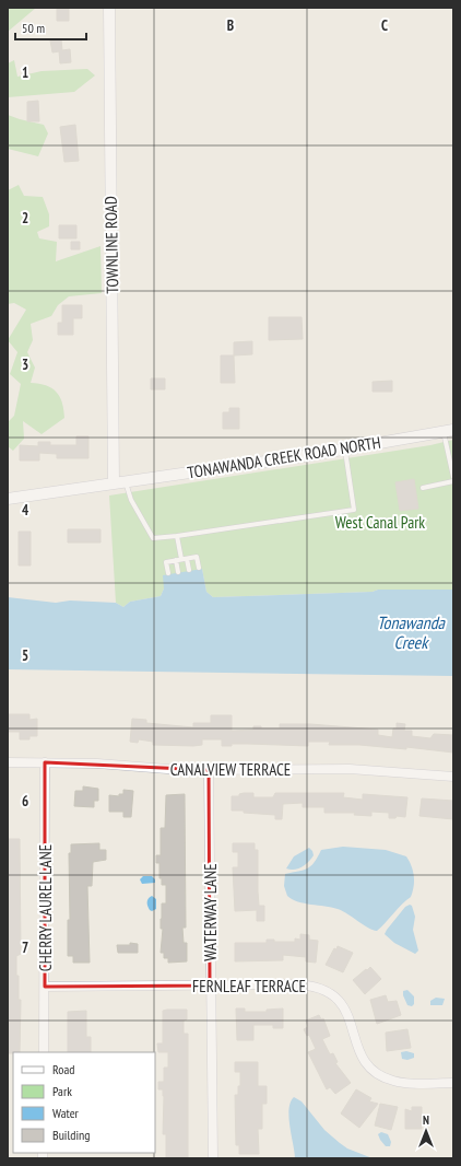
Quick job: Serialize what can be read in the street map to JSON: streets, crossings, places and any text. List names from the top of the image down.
{
  "streets": {
    "street": [
      "TOWNLINE ROAD",
      "TONAWANDA CREEK ROAD NORTH",
      "CANALVIEW TERRACE",
      "CHERRY LAUREL LANE",
      "WATERWAY LANE",
      "FERNLEAF TERRACE"
    ]
  },
  "crossings": [
    ["TOWNLINE ROAD", "TONAWANDA CREEK ROAD NORTH"],
    ["CANALVIEW TERRACE", "CHERRY LAUREL LANE"],
    ["CANALVIEW TERRACE", "WATERWAY LANE"],
    ["CHERRY LAUREL LANE", "FERNLEAF TERRACE"],
    ["WATERWAY LANE", "FERNLEAF TERRACE"]
  ],
  "water": ["Tonawanda Creek"],
  "parks": ["West Canal Park"],
  "legend": [
    "Road",
    "Park",
    "Water",
    "Building"
  ],
  "scale_bar": "50 m",
  "north": "top",
  "grid": {
    "columns": ["B", "C"],
    "rows": [
      "1",
      "2",
      "3",
      "4",
      "5",
      "6",
      "7"
    ]
  }
}
